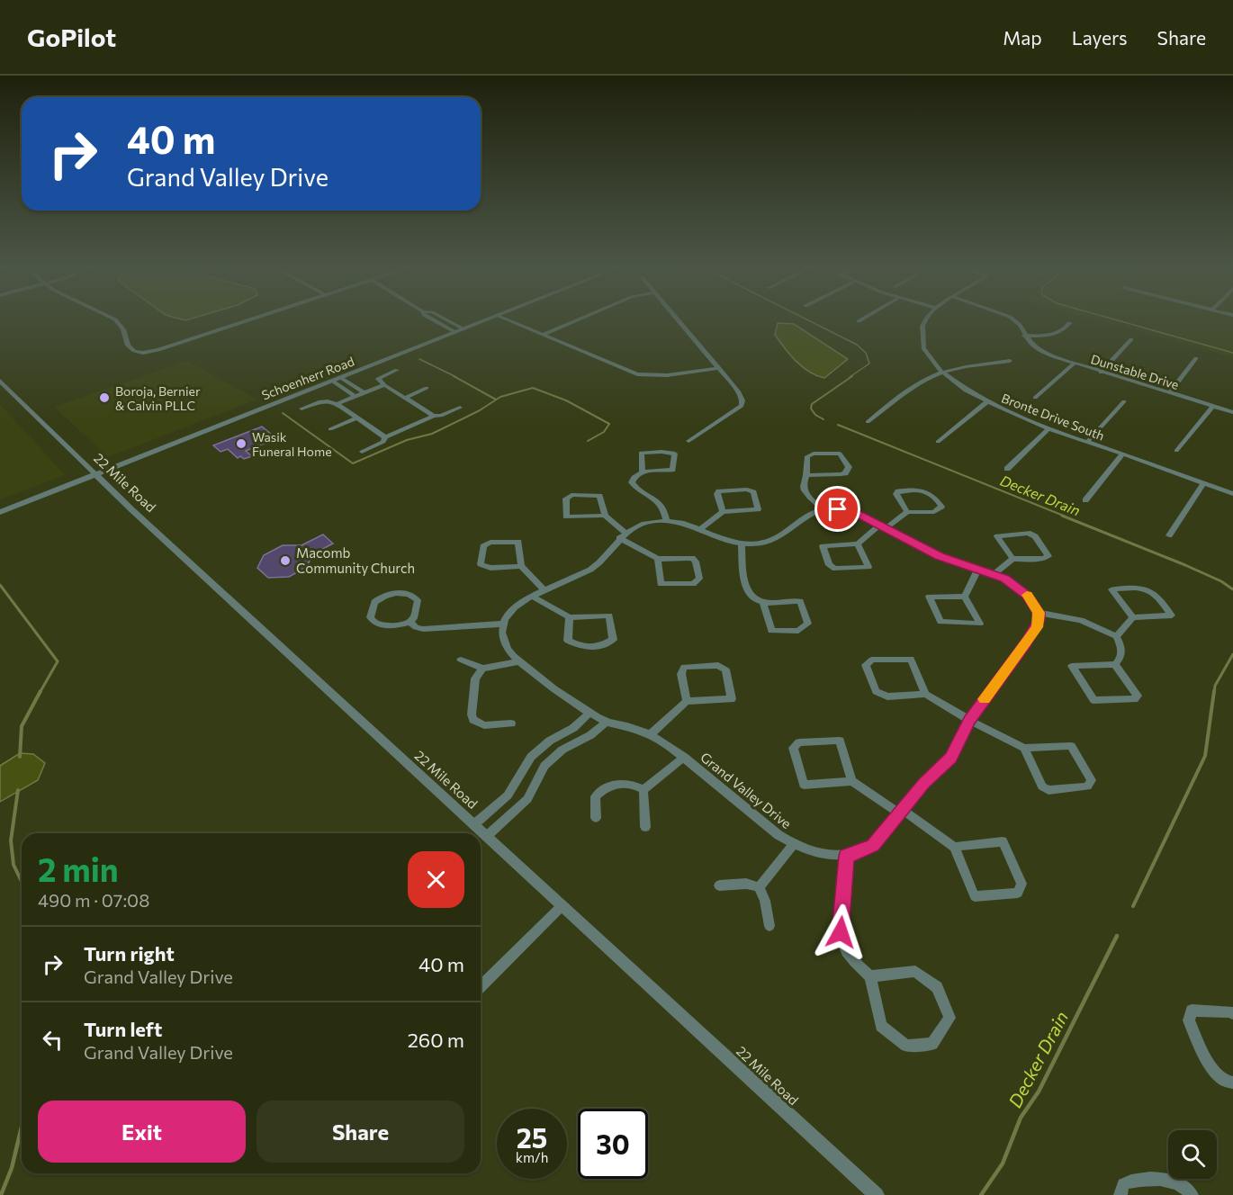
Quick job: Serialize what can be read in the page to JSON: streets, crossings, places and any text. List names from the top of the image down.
{
  "streets": {
    "street": [
      "Dunstable Drive",
      "Schoenherr Road",
      "Bronte Drive South",
      "22 Mile Road",
      "Grand Valley Drive"
    ]
  },
  "crossings": [
    ["Schoenherr Road", "22 Mile Road"]
  ],
  "water": ["Decker Drain"],
  "places": ["Boroja, Bernier & Calvin PLLC", "Wasik Funeral Home", "Macomb Community Church"],
  "page": {
    "header": "GoPilot",
    "nav": ["Map", "Layers", "Share"],
    "turn": ["40 m", "Grand Valley Drive"],
    "heading": ["2 min", "490 m · 07:08"],
    "list": [
      {
        "name": "Turn right",
        "note": "Grand Valley Drive",
        "value": "40 m"
      },
      {
        "name": "Turn left",
        "note": "Grand Valley Drive",
        "value": "260 m"
      }
    ],
    "buttons": ["Exit", "Share"],
    "speed": "25 km/h",
    "limit": "30"
  }
}
